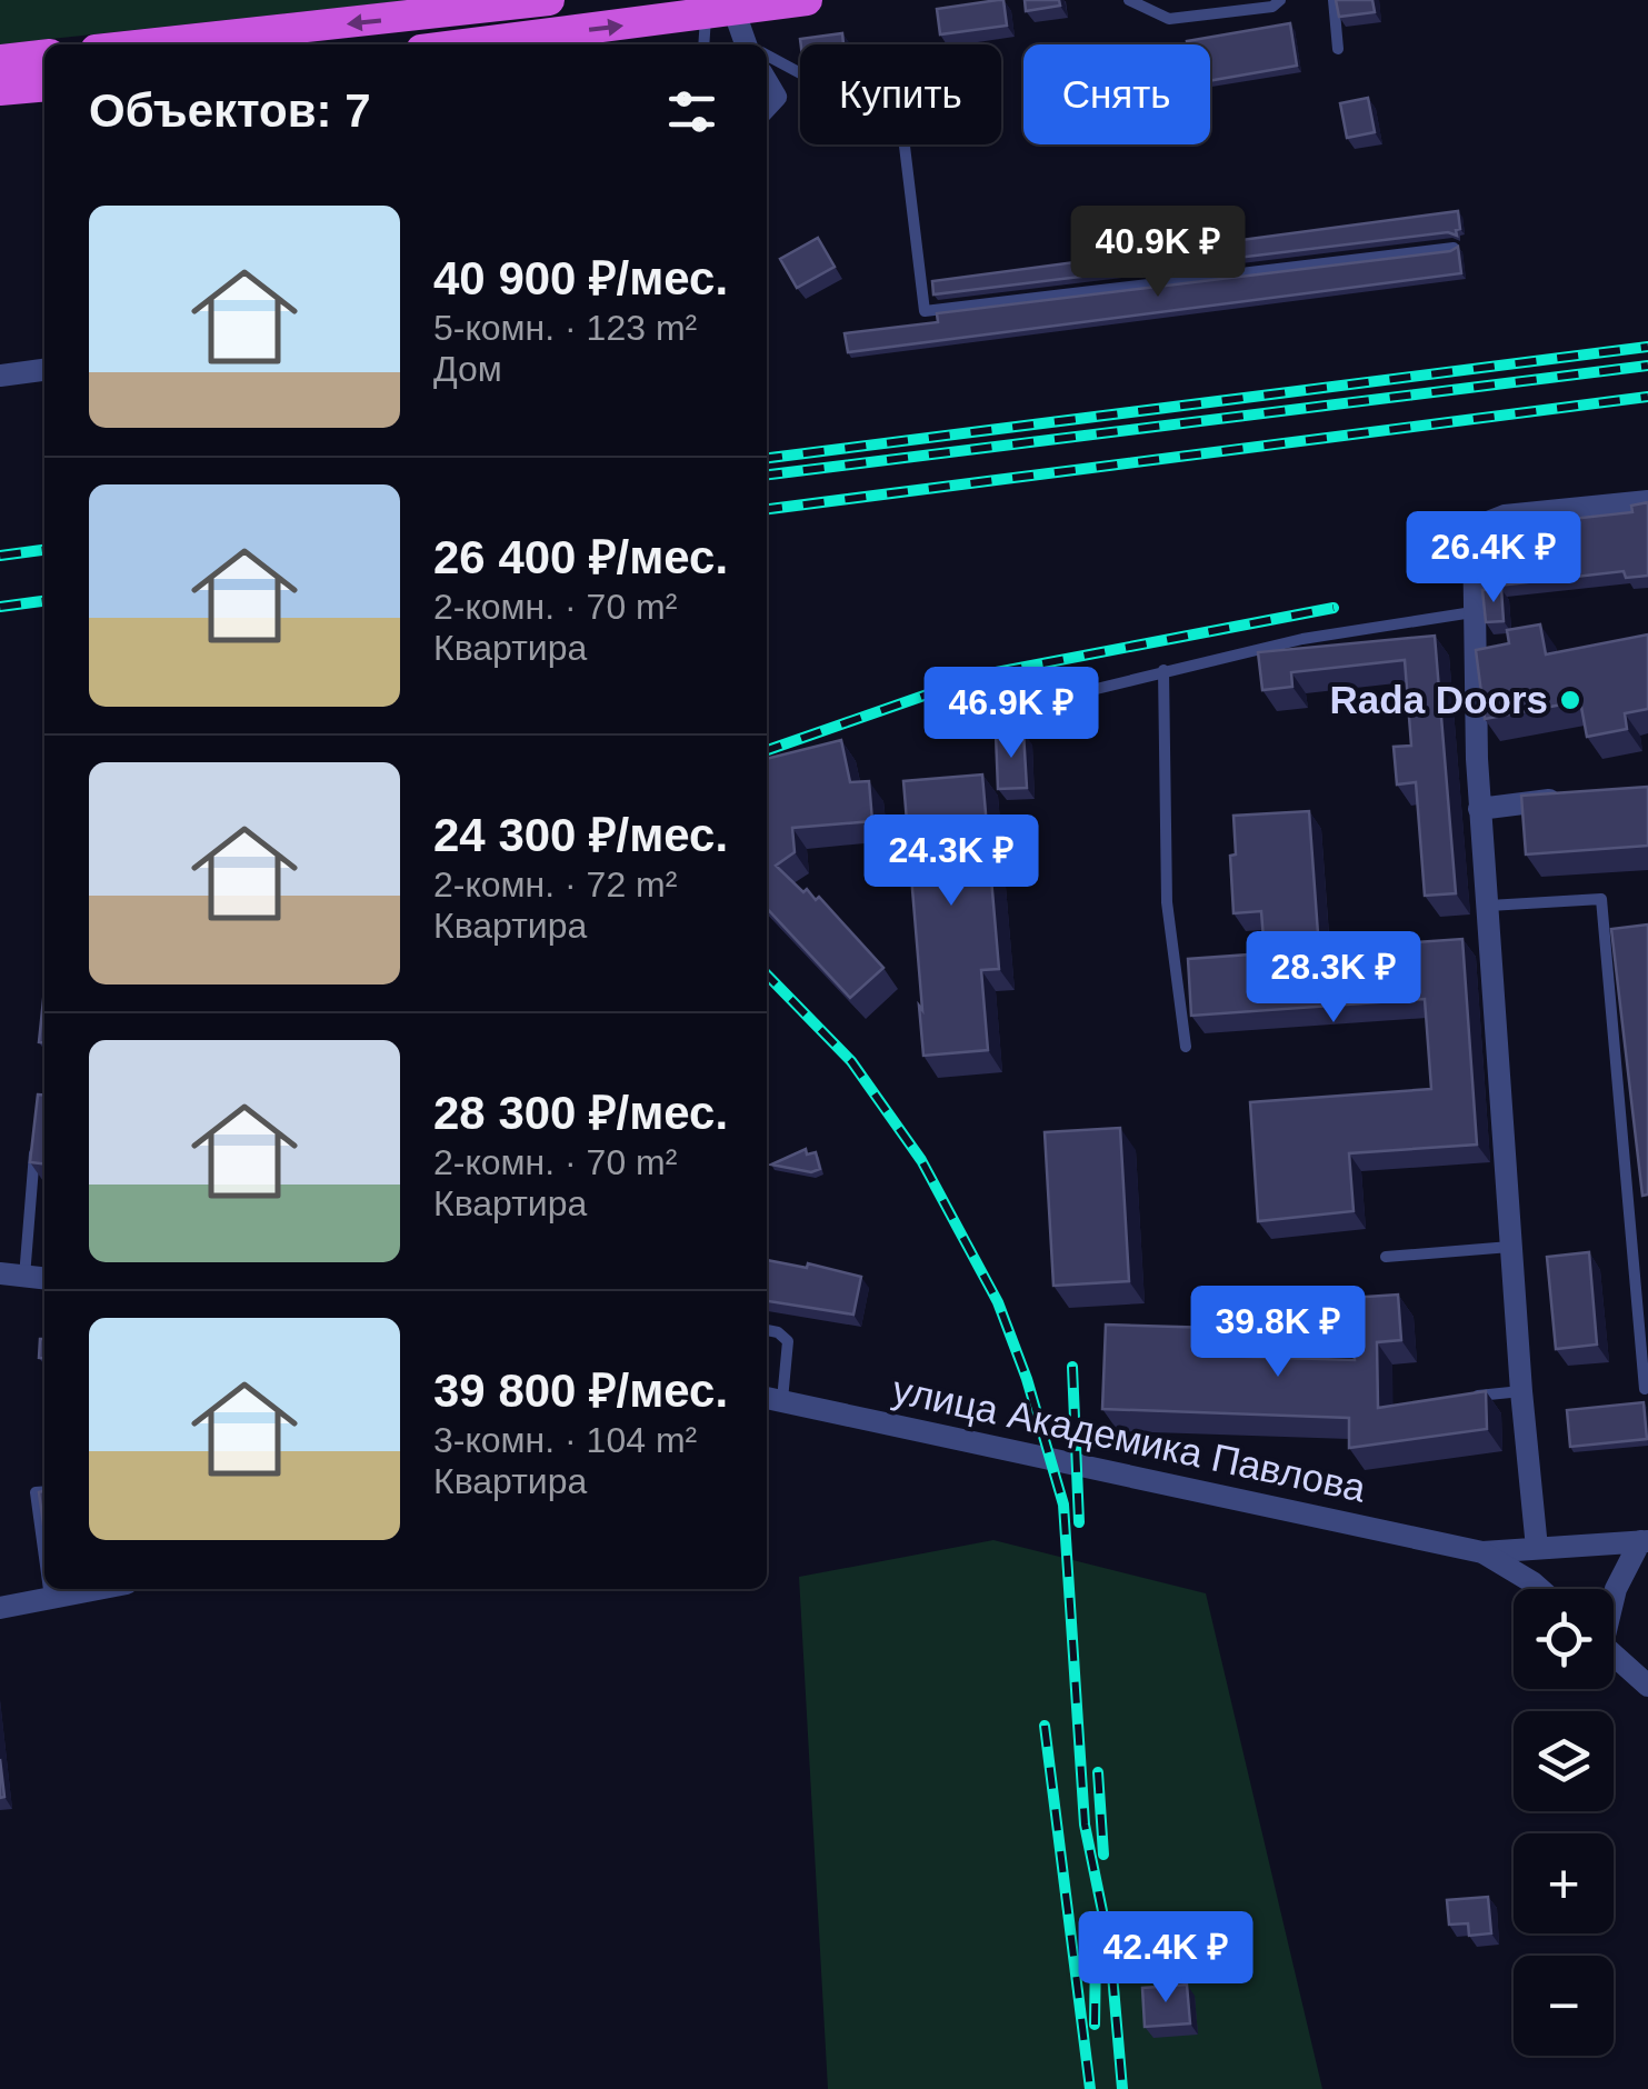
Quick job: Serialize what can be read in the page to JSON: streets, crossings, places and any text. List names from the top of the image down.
{
  "streets": {
    "street": ["улица Академика Павлова"]
  },
  "places": ["Rada Doors"],
  "page": {
    "chip": ["Купить", "Снять"],
    "heading": "Объектов: 7",
    "list": [
      {
        "name": "40 900 ₽/мес.",
        "note": "5-комн. · 123 m² · Дом"
      },
      {
        "name": "26 400 ₽/мес.",
        "note": "2-комн. · 70 m² · Квартира"
      },
      {
        "name": "24 300 ₽/мес.",
        "note": "2-комн. · 72 m² · Квартира"
      },
      {
        "name": "28 300 ₽/мес.",
        "note": "2-комн. · 70 m² · Квартира"
      },
      {
        "name": "39 800 ₽/мес.",
        "note": "3-комн. · 104 m² · Квартира"
      }
    ],
    "price": [
      "40.9K ₽",
      "26.4K ₽",
      "46.9K ₽",
      "24.3K ₽",
      "28.3K ₽",
      "39.8K ₽",
      "42.4K ₽"
    ],
    "map_buttons": ["+", "−"]
  }
}
